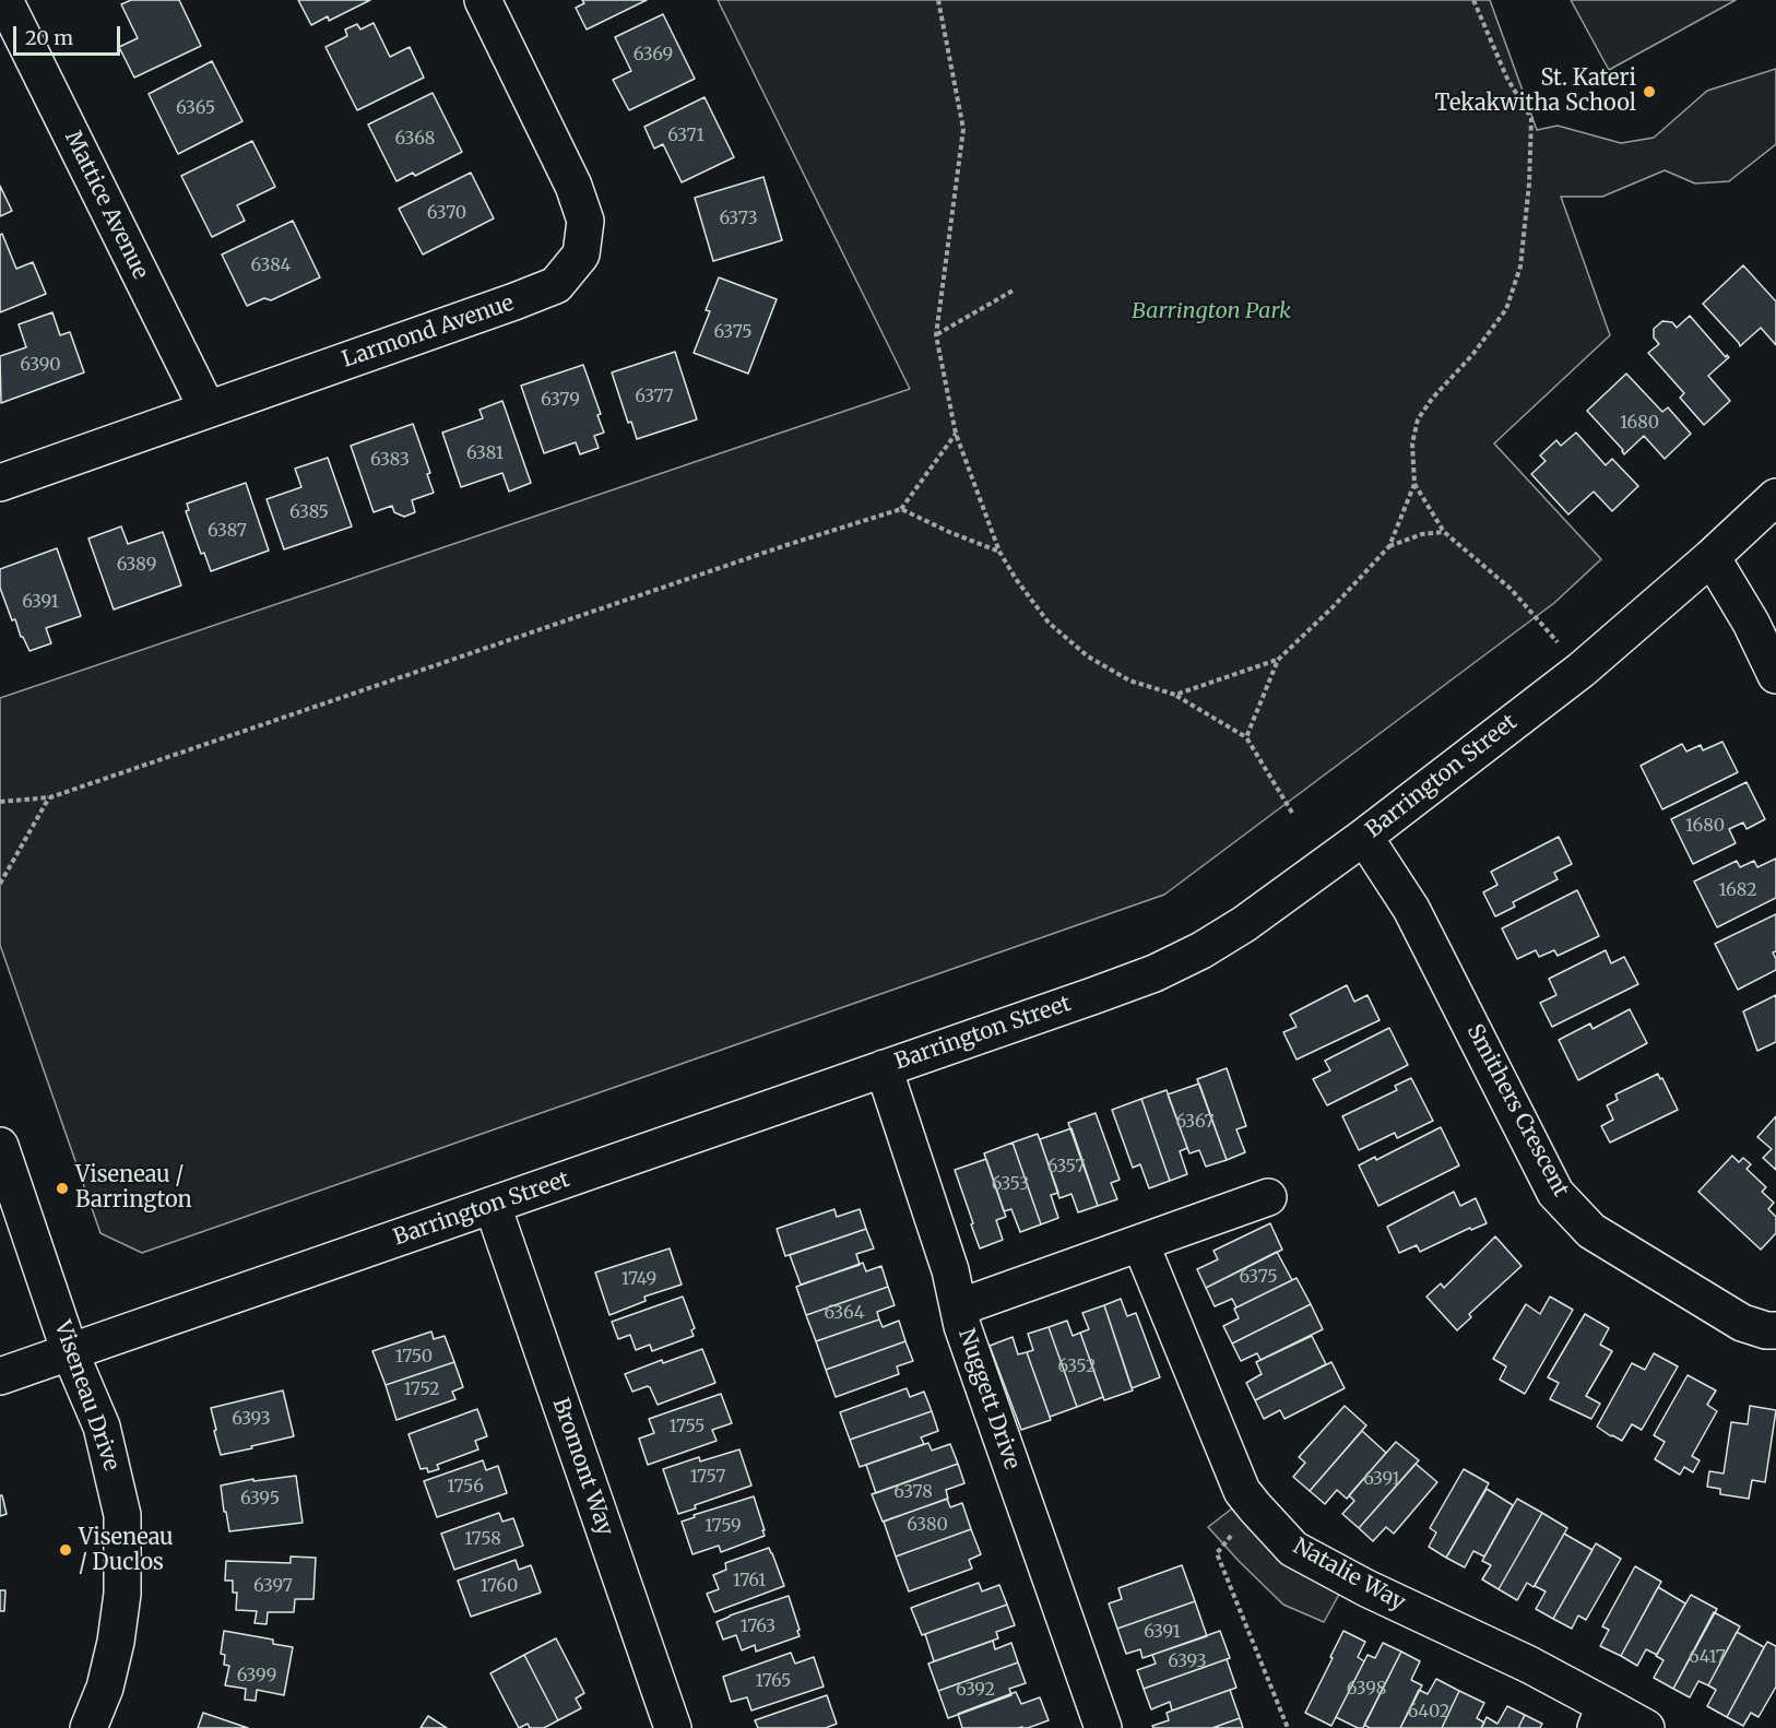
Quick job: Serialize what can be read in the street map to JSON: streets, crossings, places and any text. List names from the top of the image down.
{
  "streets": {
    "street": [
      "Mattice Avenue",
      "Larmond Avenue",
      "Barrington Street",
      "Smithers Crescent",
      "Viseneau Drive",
      "Nuggett Drive",
      "Bromont Way",
      "Natalie Way"
    ]
  },
  "crossings": [
    ["Mattice Avenue", "Larmond Avenue"],
    ["Barrington Street", "Smithers Crescent"],
    ["Barrington Street", "Viseneau Drive"],
    ["Barrington Street", "Nuggett Drive"],
    ["Barrington Street", "Bromont Way"]
  ],
  "parks": ["Barrington Park"],
  "places": ["St. Kateri Tekakwitha School", "Viseneau / Barrington", "Viseneau / Duclos"],
  "house_numbers": [
    "6369",
    "6365",
    "6371",
    "6368",
    "6370",
    "6373",
    "6384",
    "6375",
    "6390",
    "6377",
    "6379",
    "1680",
    "6381",
    "6383",
    "6385",
    "6387",
    "6389",
    "6391",
    "1680",
    "1682",
    "6367",
    "6357",
    "6353",
    "6375",
    "1749",
    "6364",
    "1750",
    "6352",
    "1752",
    "6393",
    "1755",
    "1757",
    "6391",
    "1756",
    "6378",
    "6395",
    "6380",
    "1759",
    "1758",
    "1761",
    "6397",
    "1760",
    "1763",
    "6391",
    "6417",
    "6393",
    "6399",
    "1765",
    "6398",
    "6392",
    "6402"
  ],
  "scale_bar": "20 m"
}
